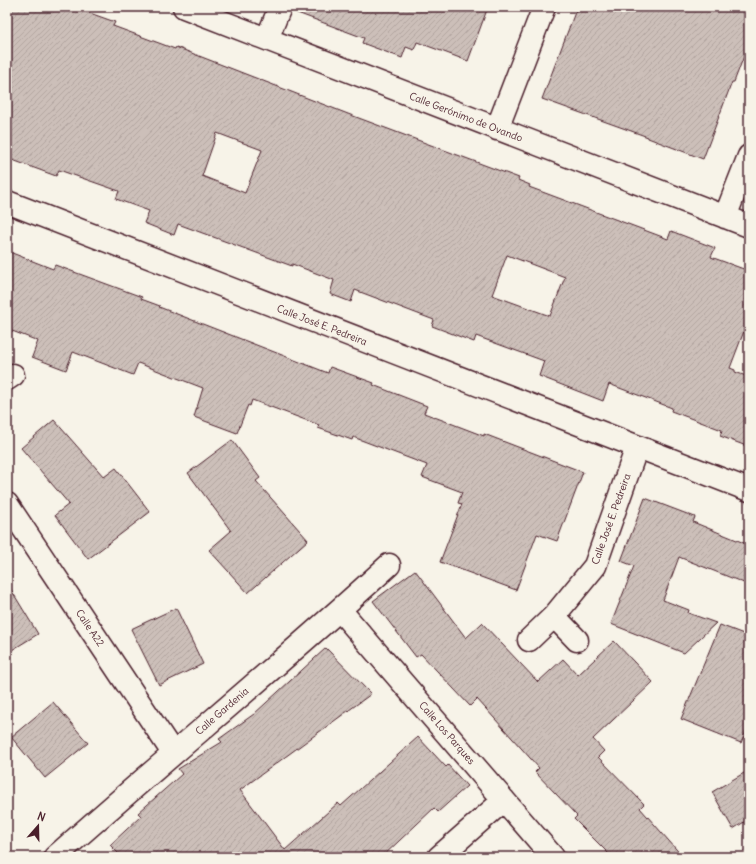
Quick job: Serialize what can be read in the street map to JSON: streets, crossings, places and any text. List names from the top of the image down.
{
  "streets": {
    "street": [
      "Calle Gerónimo de Ovando",
      "Calle José E. Pedreira",
      "Calle A22",
      "Calle Gardenia",
      "Calle Los Parques"
    ]
  },
  "crossings": [
    ["Calle A22", "Calle Gardenia"],
    ["Calle Gardenia", "Calle Los Parques"]
  ],
  "north": "top"
}
